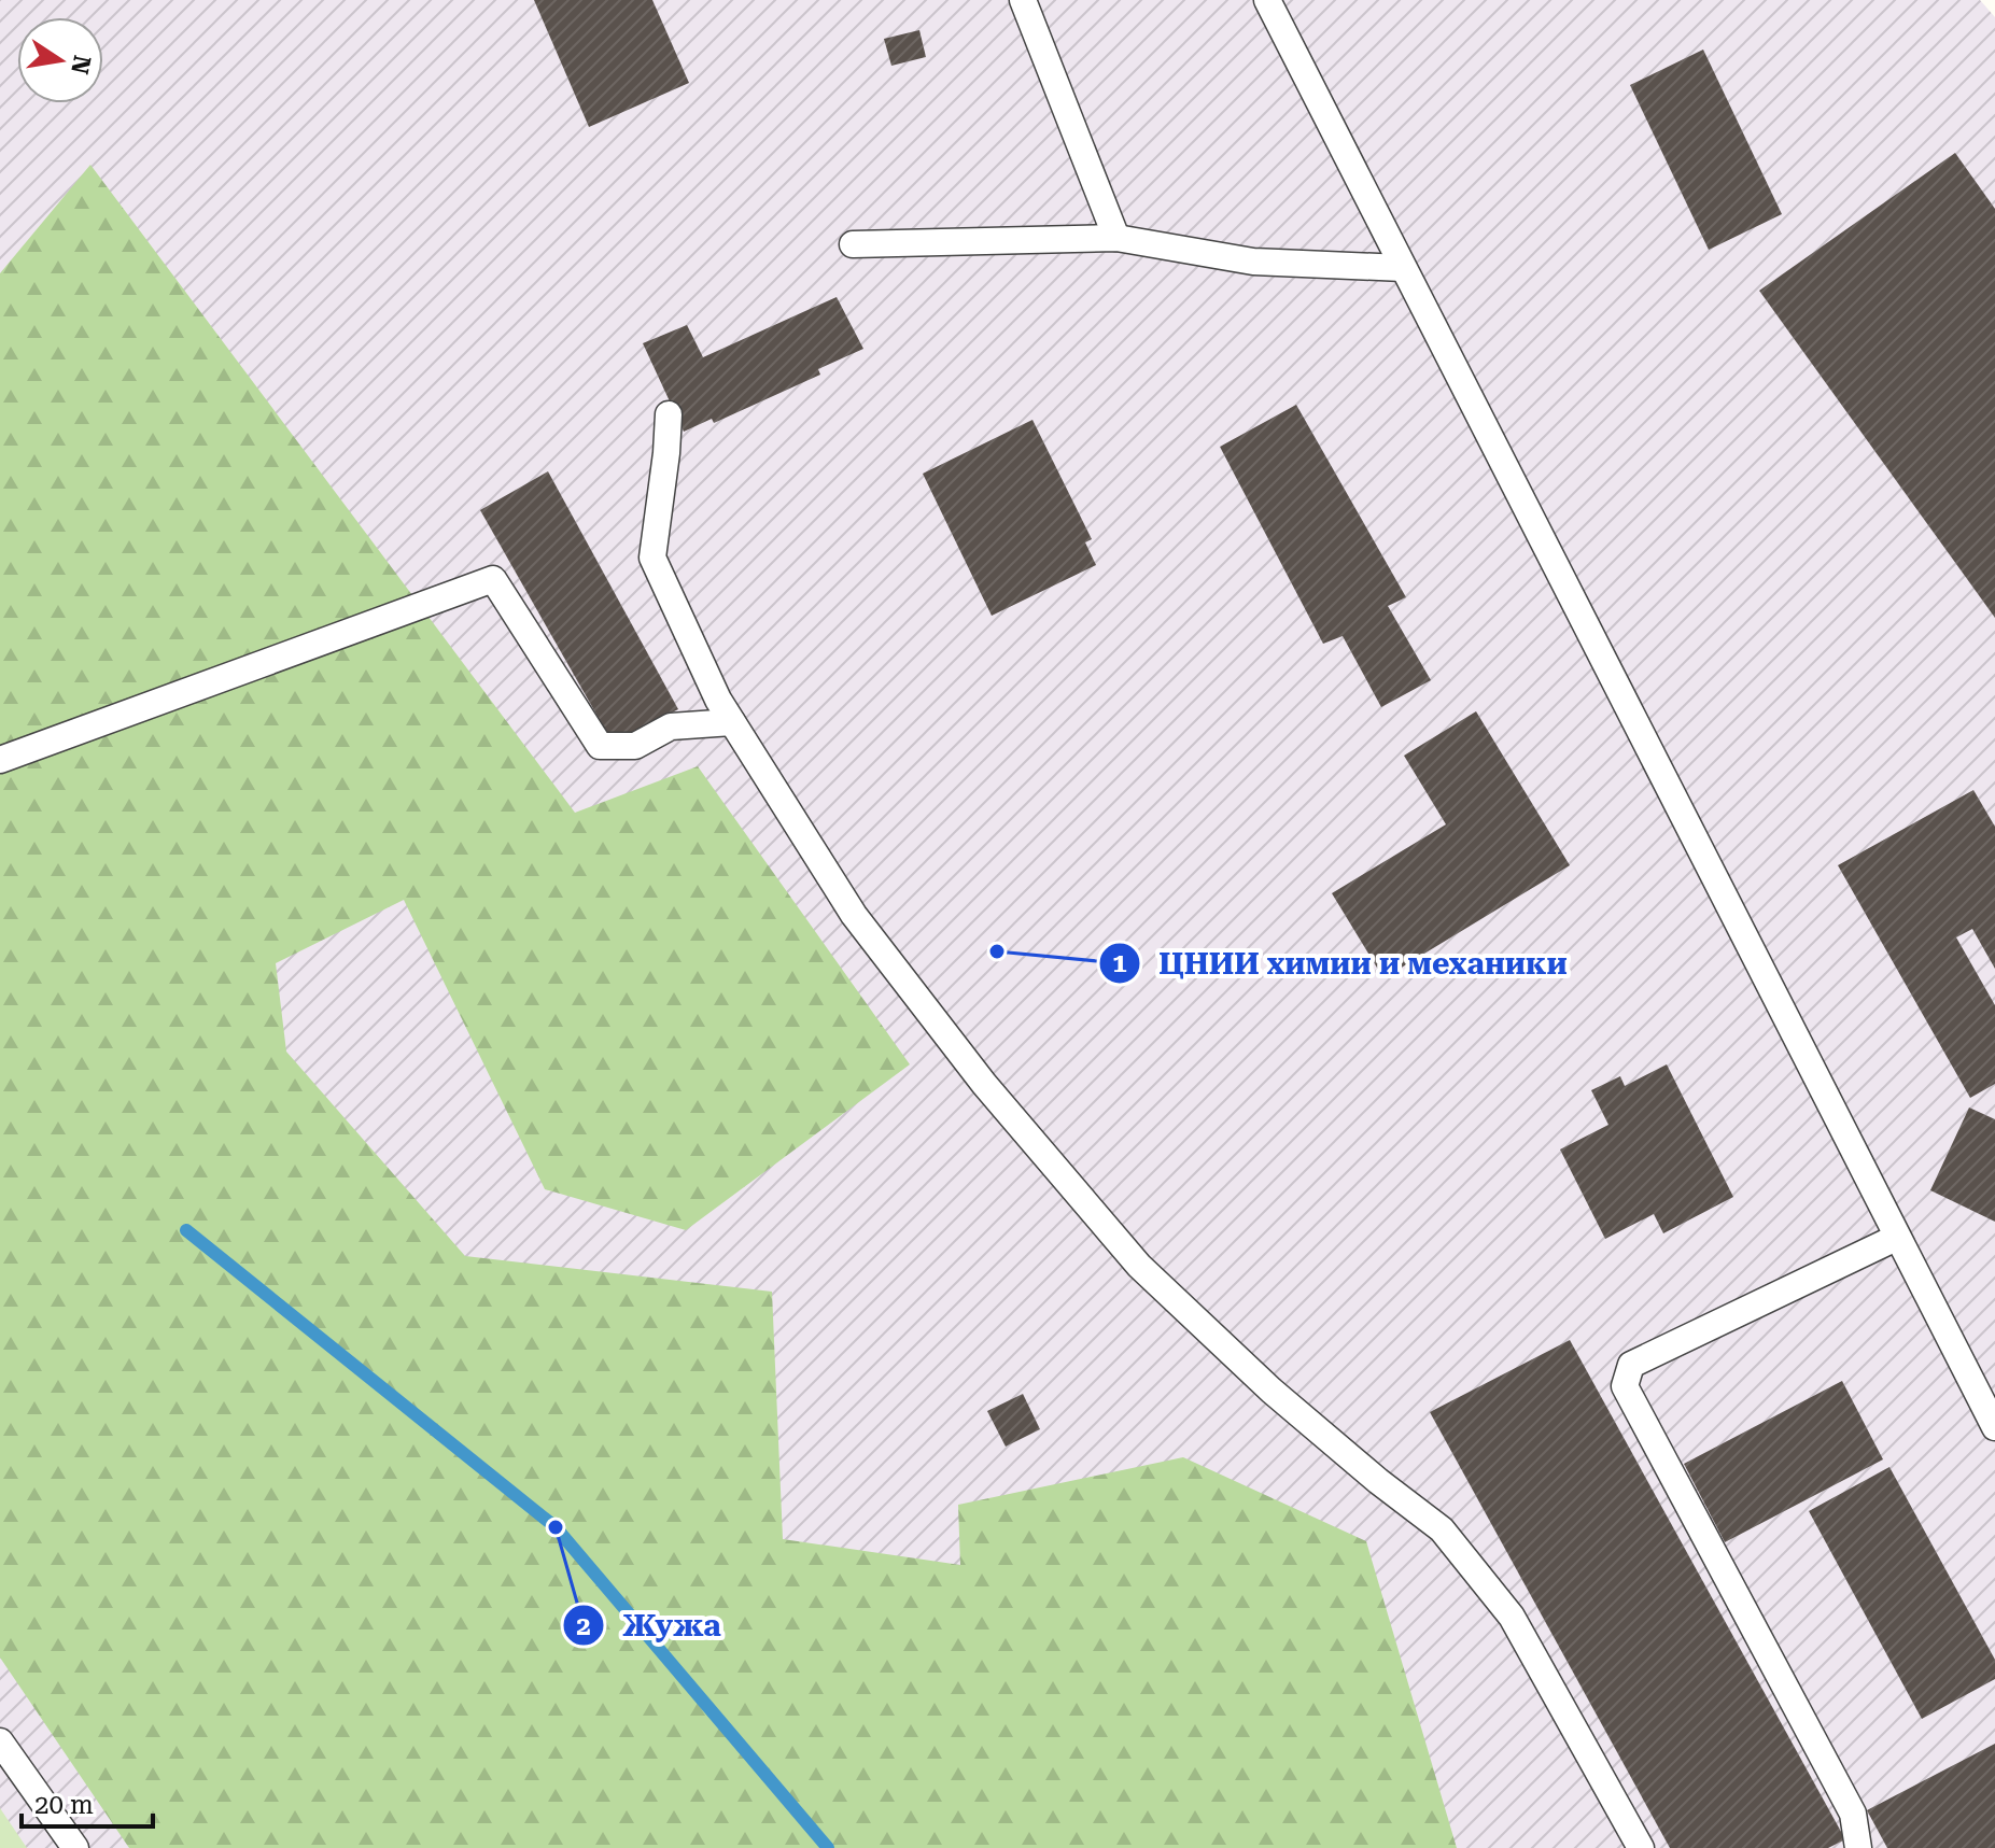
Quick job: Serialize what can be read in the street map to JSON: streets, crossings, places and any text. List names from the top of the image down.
{
  "places": ["ЦНИИ химии и механики", "Жужа"],
  "scale_bar": "20 m",
  "north": "right"
}
